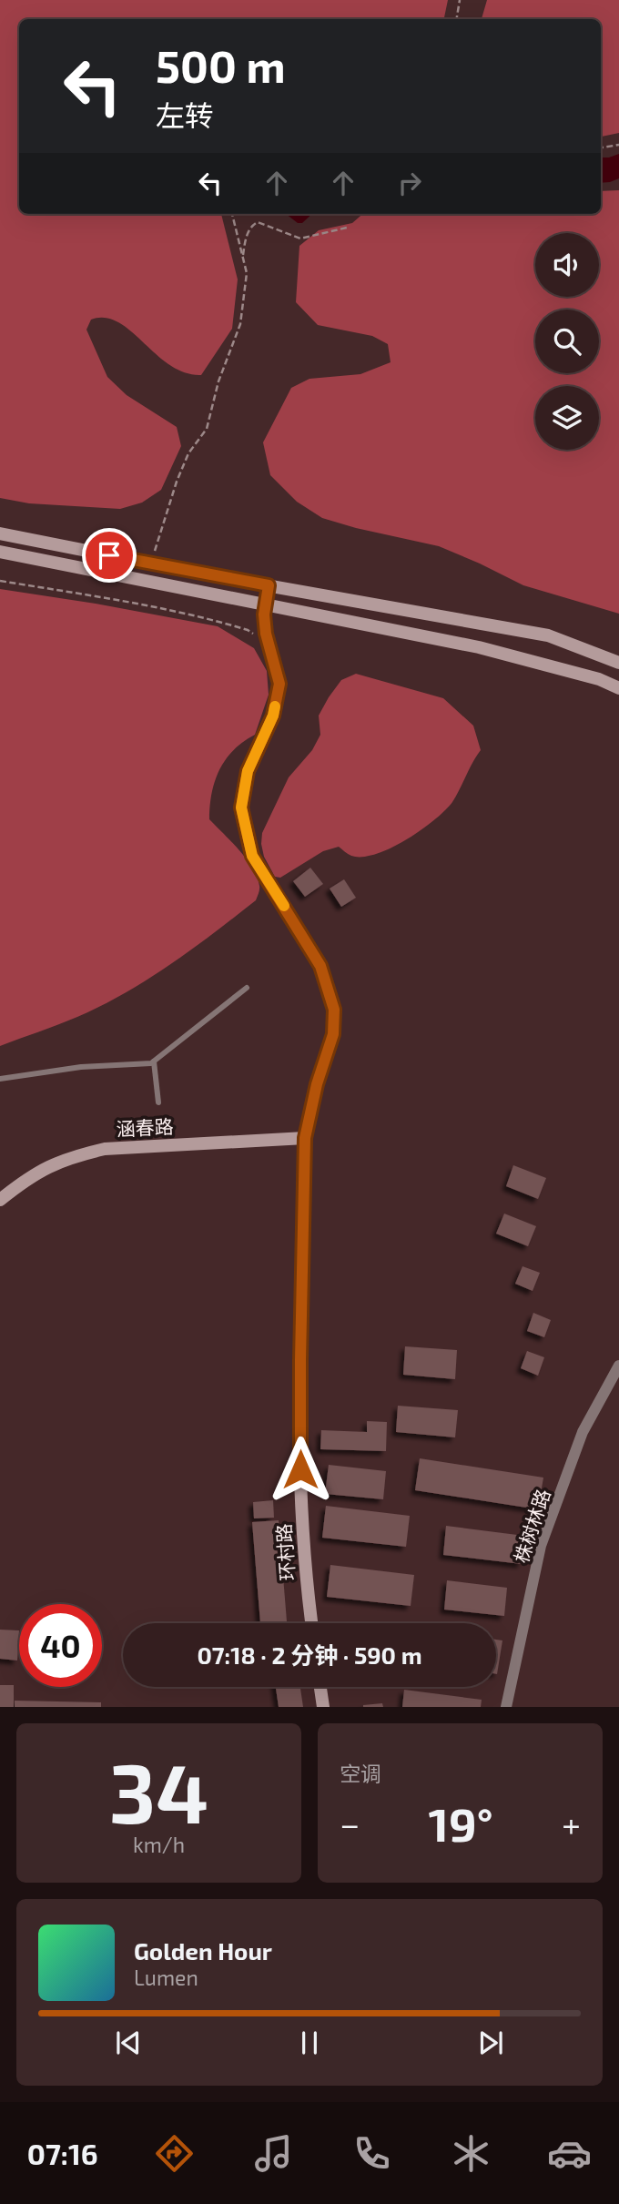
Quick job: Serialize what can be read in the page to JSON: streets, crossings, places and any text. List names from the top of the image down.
{
  "streets": {
    "main road": ["涵春路", "环村路"],
    "street": ["株树林路"]
  },
  "crossings": [
    ["涵春路", "环村路"]
  ],
  "page": {
    "turn": ["500 m", "左转"],
    "limit": "40",
    "trip": "07:18 · 2 分钟 · 590 m",
    "tile": [
      ["34", "km/h"],
      "空调"
    ],
    "heat": ["−", "19°", "+"],
    "song": ["Golden Hour", "Lumen"],
    "tabs": "07:16"
  }
}
